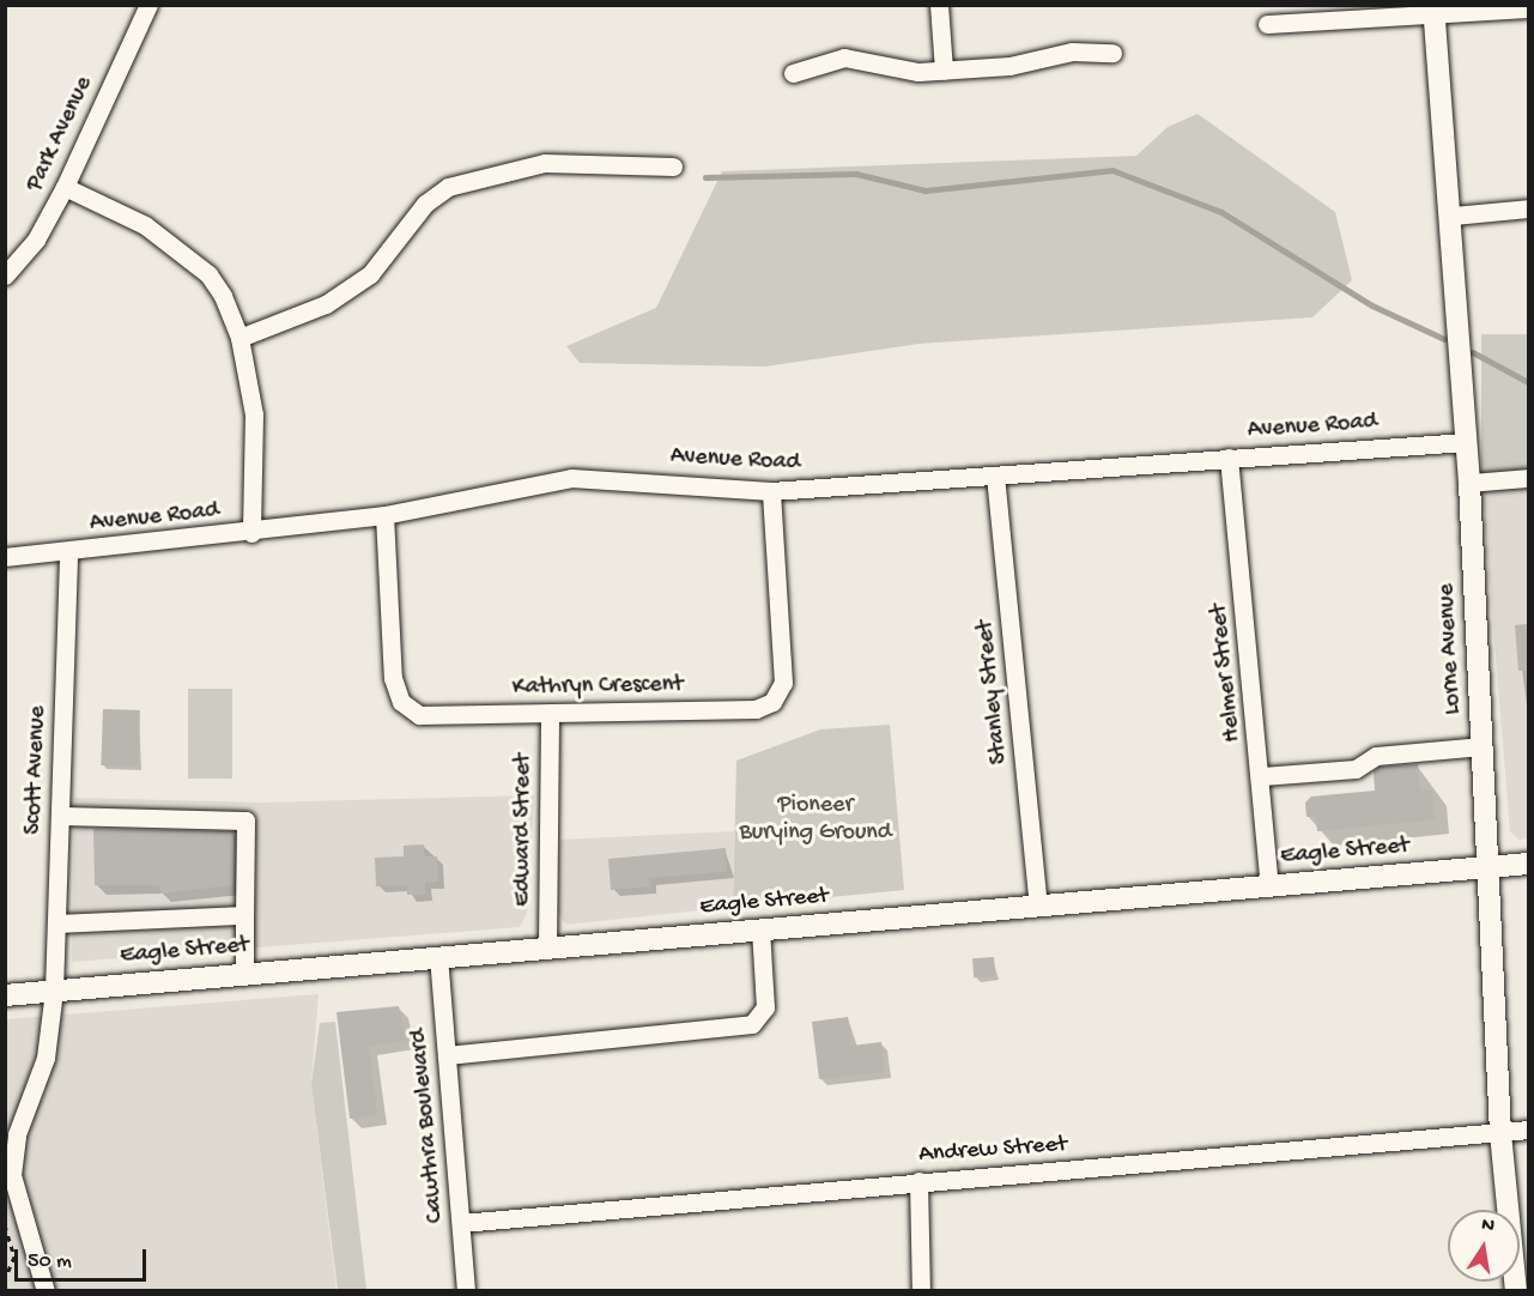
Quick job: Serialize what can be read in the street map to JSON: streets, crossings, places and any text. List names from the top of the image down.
{
  "streets": {
    "main road": ["Lorne Avenue", "Eagle Street"],
    "street": [
      "Park Avenue",
      "Avenue Road",
      "Helmer Street",
      "Kathryn Crescent",
      "Stanley Street",
      "Scott Avenue",
      "Edward Street",
      "Cawthra Boulevard",
      "Andrew Street"
    ]
  },
  "crossings": [
    ["Avenue Road", "Lorne Avenue"],
    ["Avenue Road", "Helmer Street"],
    ["Avenue Road", "Kathryn Crescent"],
    ["Avenue Road", "Stanley Street"],
    ["Avenue Road", "Scott Avenue"],
    ["Lorne Avenue", "Eagle Street"],
    ["Lorne Avenue", "Andrew Street"],
    ["Helmer Street", "Eagle Street"],
    ["Kathryn Crescent", "Edward Street"],
    ["Stanley Street", "Eagle Street"],
    ["Scott Avenue", "Eagle Street"],
    ["Edward Street", "Eagle Street"],
    ["Eagle Street", "Cawthra Boulevard"],
    ["Cawthra Boulevard", "Andrew Street"]
  ],
  "parks": ["Pioneer Burying Ground"],
  "scale_bar": "50 m",
  "north": "top"
}
